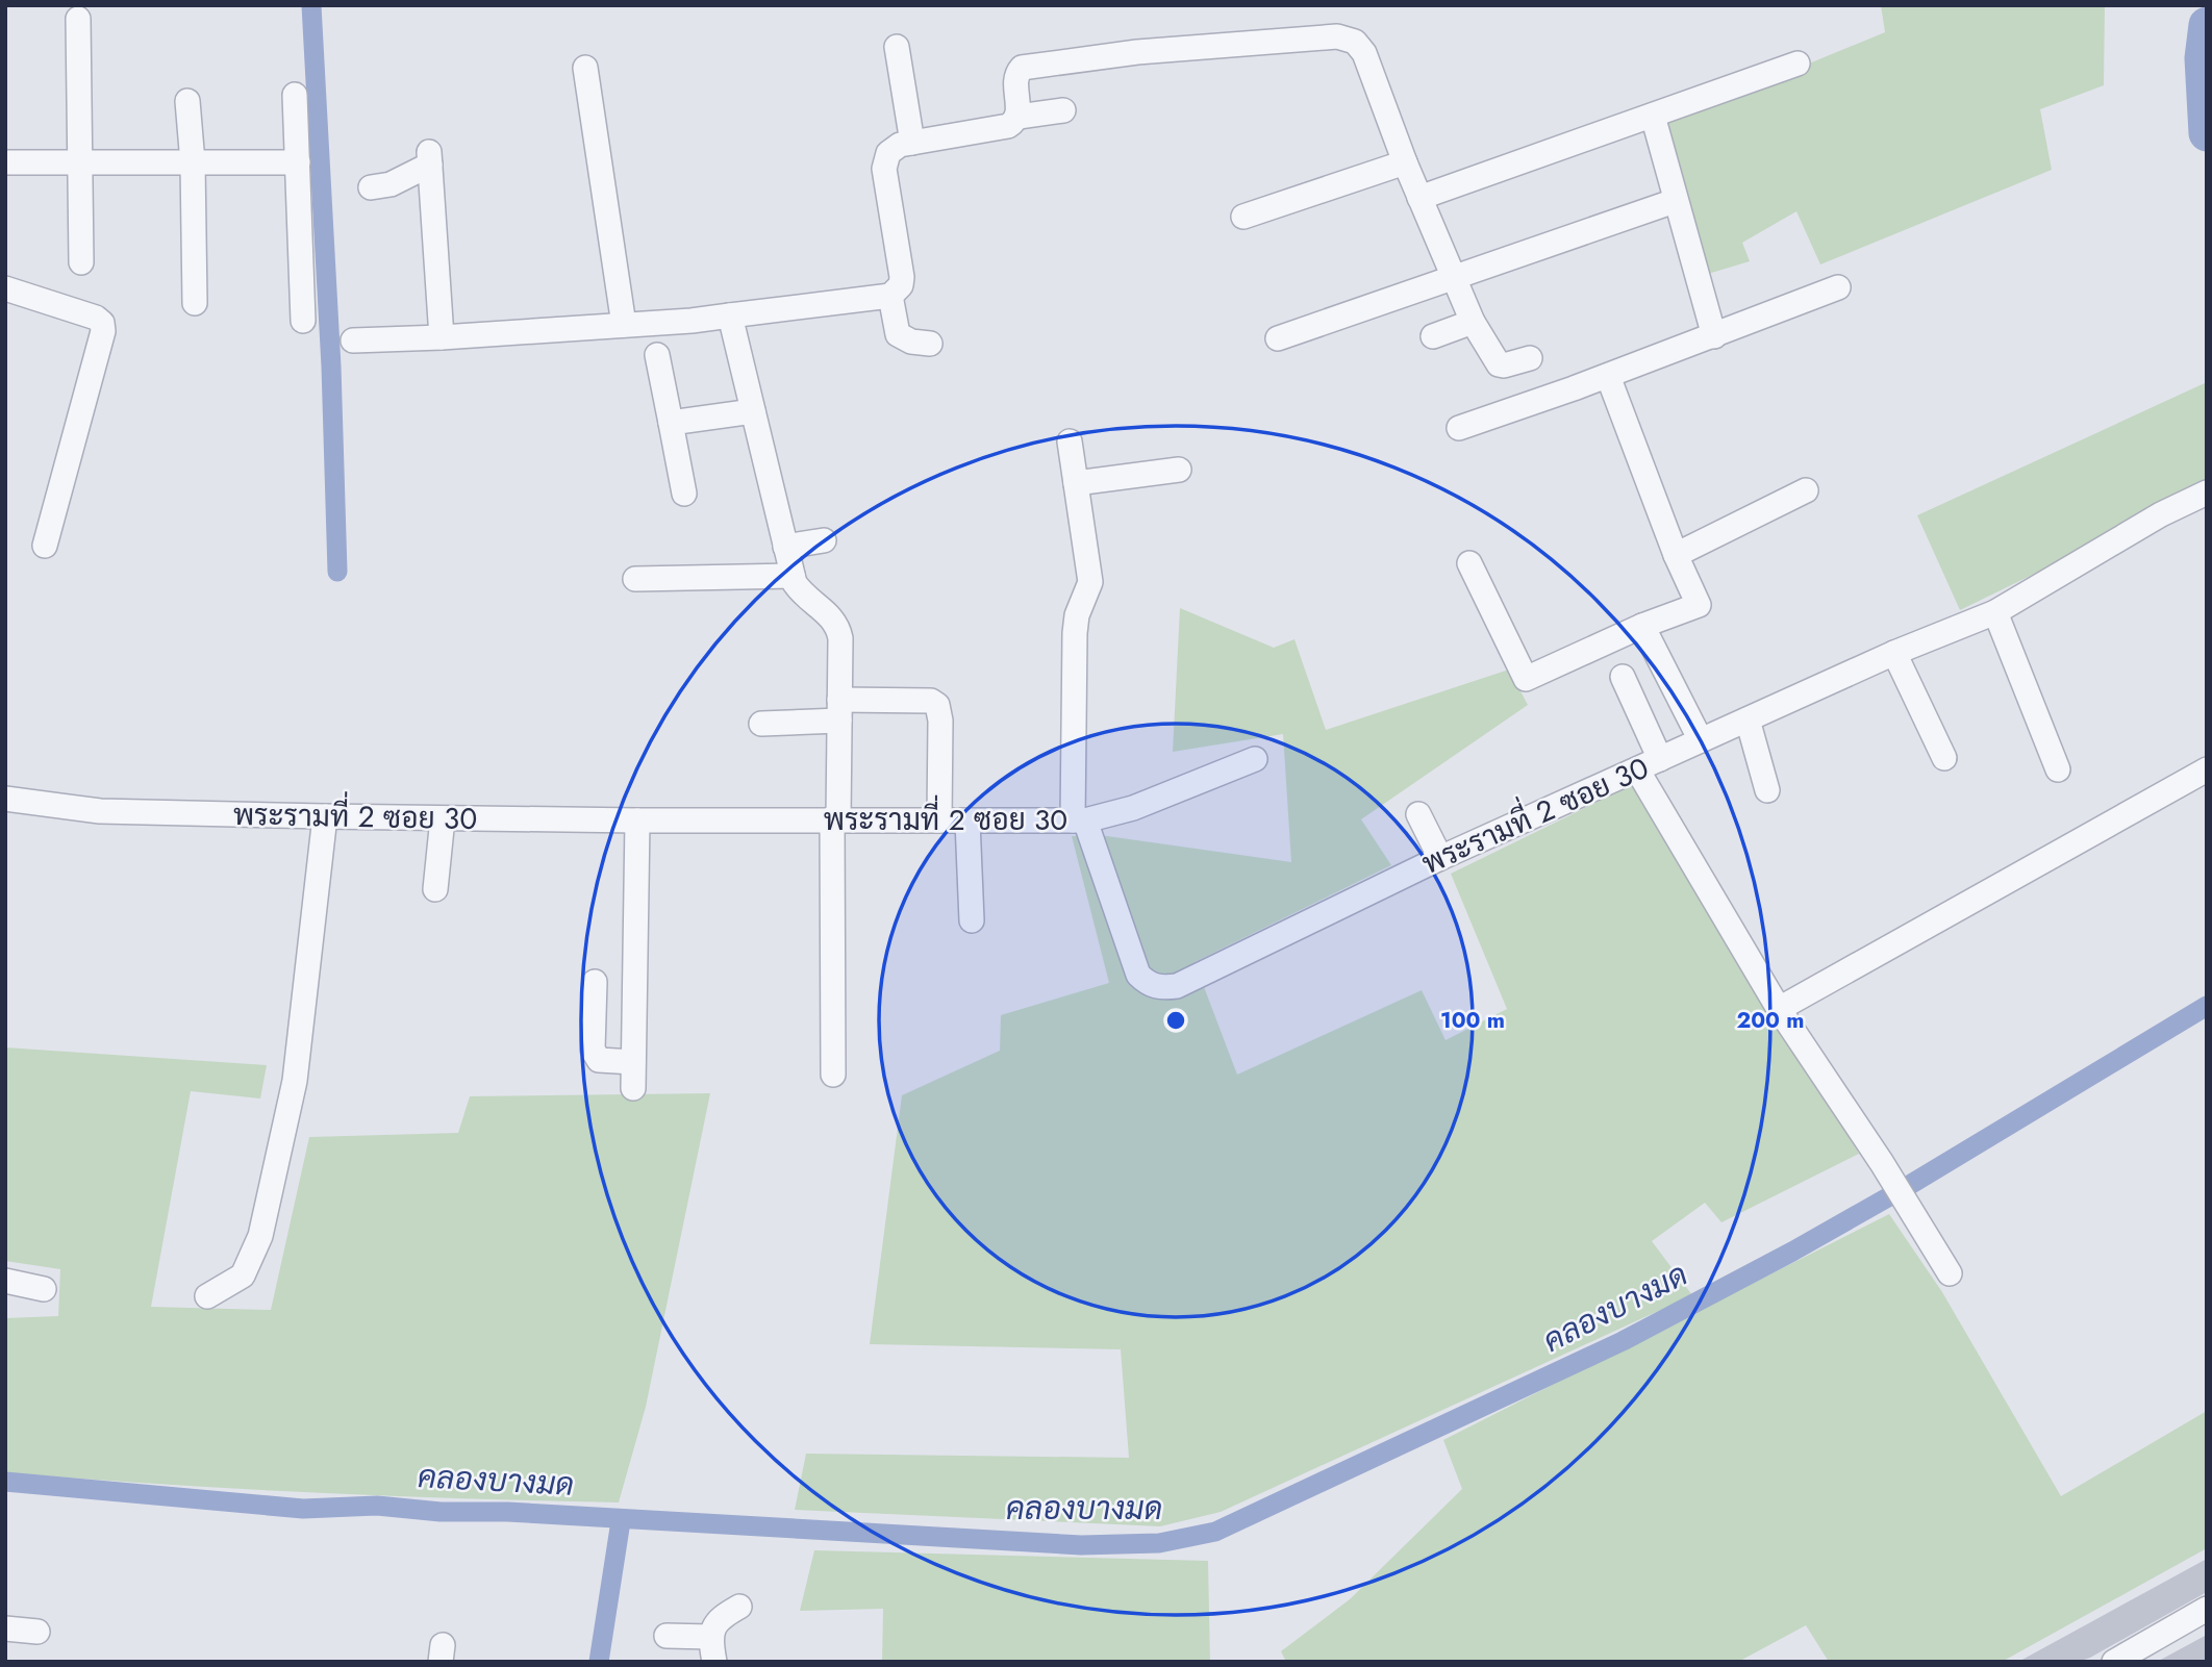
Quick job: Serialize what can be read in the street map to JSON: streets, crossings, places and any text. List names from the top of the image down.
{
  "streets": {
    "street": ["พระรามที่ 2 ซอย 30"]
  },
  "water": ["คลองบางมด"],
  "rings": ["100 m", "200 m"]
}
